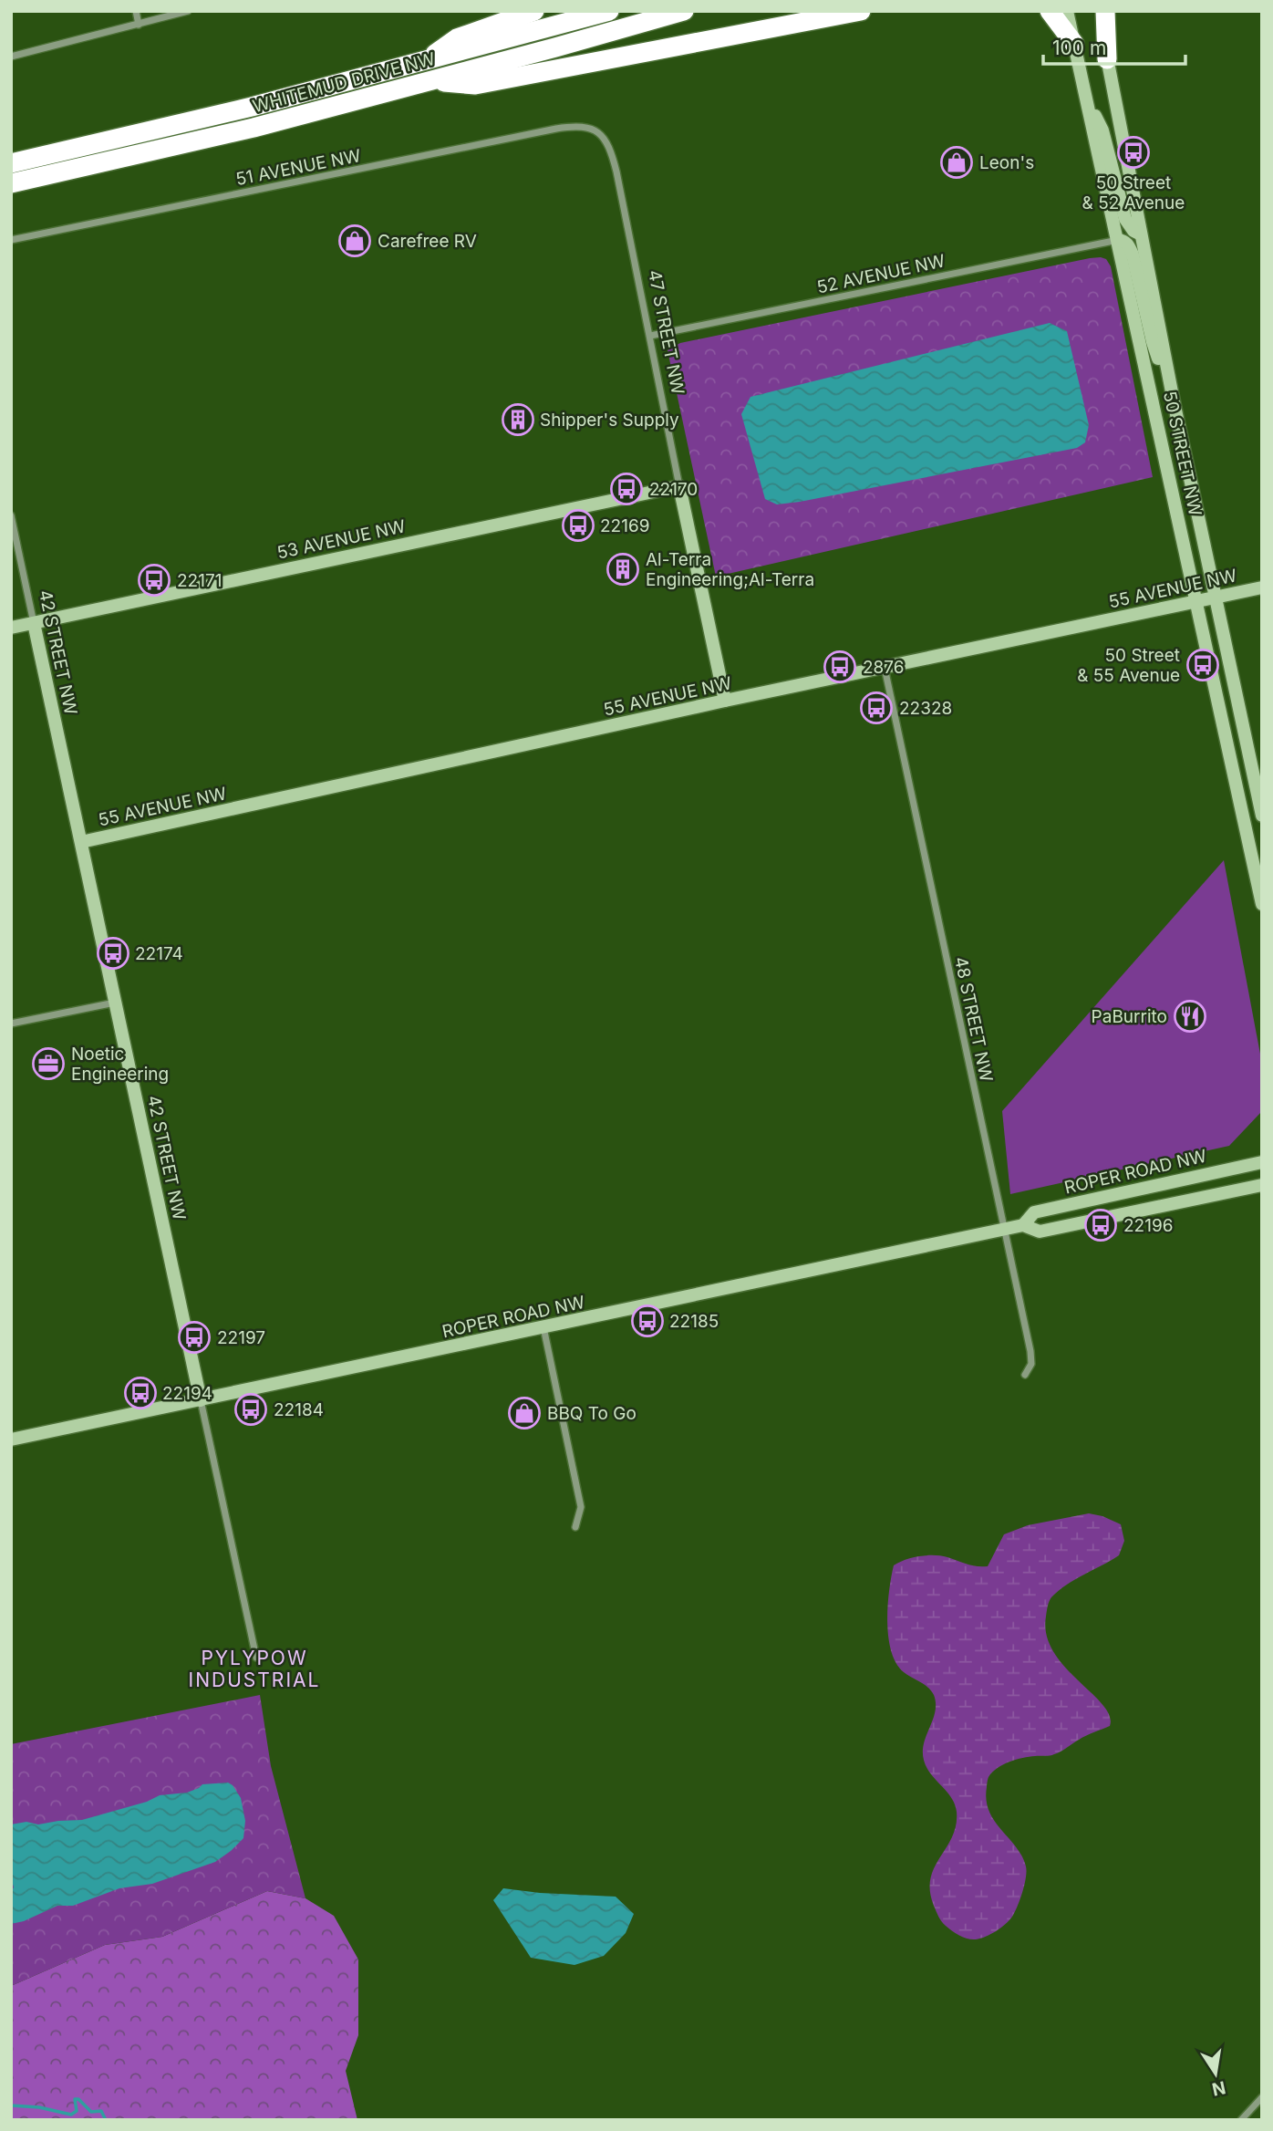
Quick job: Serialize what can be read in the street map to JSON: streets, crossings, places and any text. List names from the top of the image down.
{
  "streets": {
    "highway": ["WHITEMUD DRIVE NW"],
    "main road": [
      "47 STREET NW",
      "50 STREET NW",
      "53 AVENUE NW",
      "55 AVENUE NW",
      "42 STREET NW",
      "ROPER ROAD NW"
    ],
    "street": ["51 AVENUE NW", "52 AVENUE NW", "48 STREET NW"]
  },
  "crossings": [
    ["51 AVENUE NW", "47 STREET NW"],
    ["52 AVENUE NW", "47 STREET NW"],
    ["52 AVENUE NW", "50 STREET NW"],
    ["47 STREET NW", "53 AVENUE NW"],
    ["47 STREET NW", "55 AVENUE NW"],
    ["50 STREET NW", "55 AVENUE NW"],
    ["53 AVENUE NW", "42 STREET NW"],
    ["55 AVENUE NW", "42 STREET NW"],
    ["55 AVENUE NW", "48 STREET NW"],
    ["42 STREET NW", "ROPER ROAD NW"],
    ["48 STREET NW", "ROPER ROAD NW"]
  ],
  "districts": ["PYLYPOW INDUSTRIAL"],
  "places": {
    "bus stop": [
      "50 Street & 52 Avenue",
      "22170",
      "22169",
      "22171",
      "50 Street & 55 Avenue",
      "2876",
      "22328",
      "22174",
      "22196",
      "22185",
      "22197",
      "22194",
      "22184"
    ],
    "shop": ["Leon's", "Carefree RV", "BBQ To Go"],
    "building": ["Shipper's Supply", "Al-Terra Engineering;Al-Terra"],
    "restaurant": ["PaBurrito"],
    "office": ["Noetic Engineering"]
  },
  "scale_bar": "100 m",
  "north": "bottom"
}
